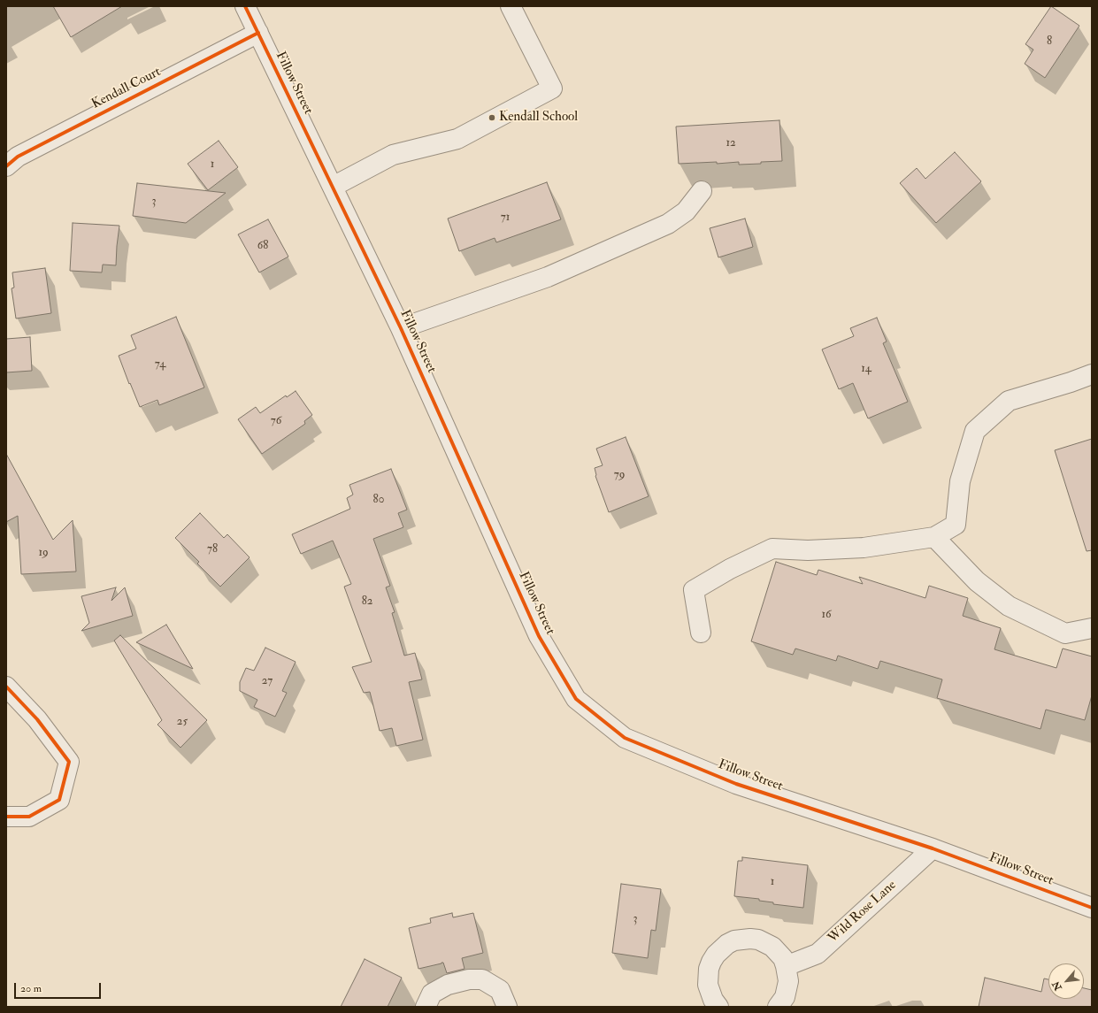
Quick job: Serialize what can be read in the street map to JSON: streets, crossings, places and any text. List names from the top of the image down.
{
  "streets": {
    "street": ["Fillow Street", "Kendall Court", "Wild Rose Lane"]
  },
  "crossings": [
    ["Fillow Street", "Kendall Court"],
    ["Fillow Street", "Wild Rose Lane"]
  ],
  "places": ["Kendall School"],
  "house_numbers": [
    "8",
    "12",
    "1",
    "3",
    "71",
    "68",
    "74",
    "14",
    "76",
    "79",
    "80",
    "78",
    "19",
    "82",
    "16",
    "27",
    "25",
    "1",
    "3"
  ],
  "scale_bar": "20 m",
  "north": "bottom left"
}
